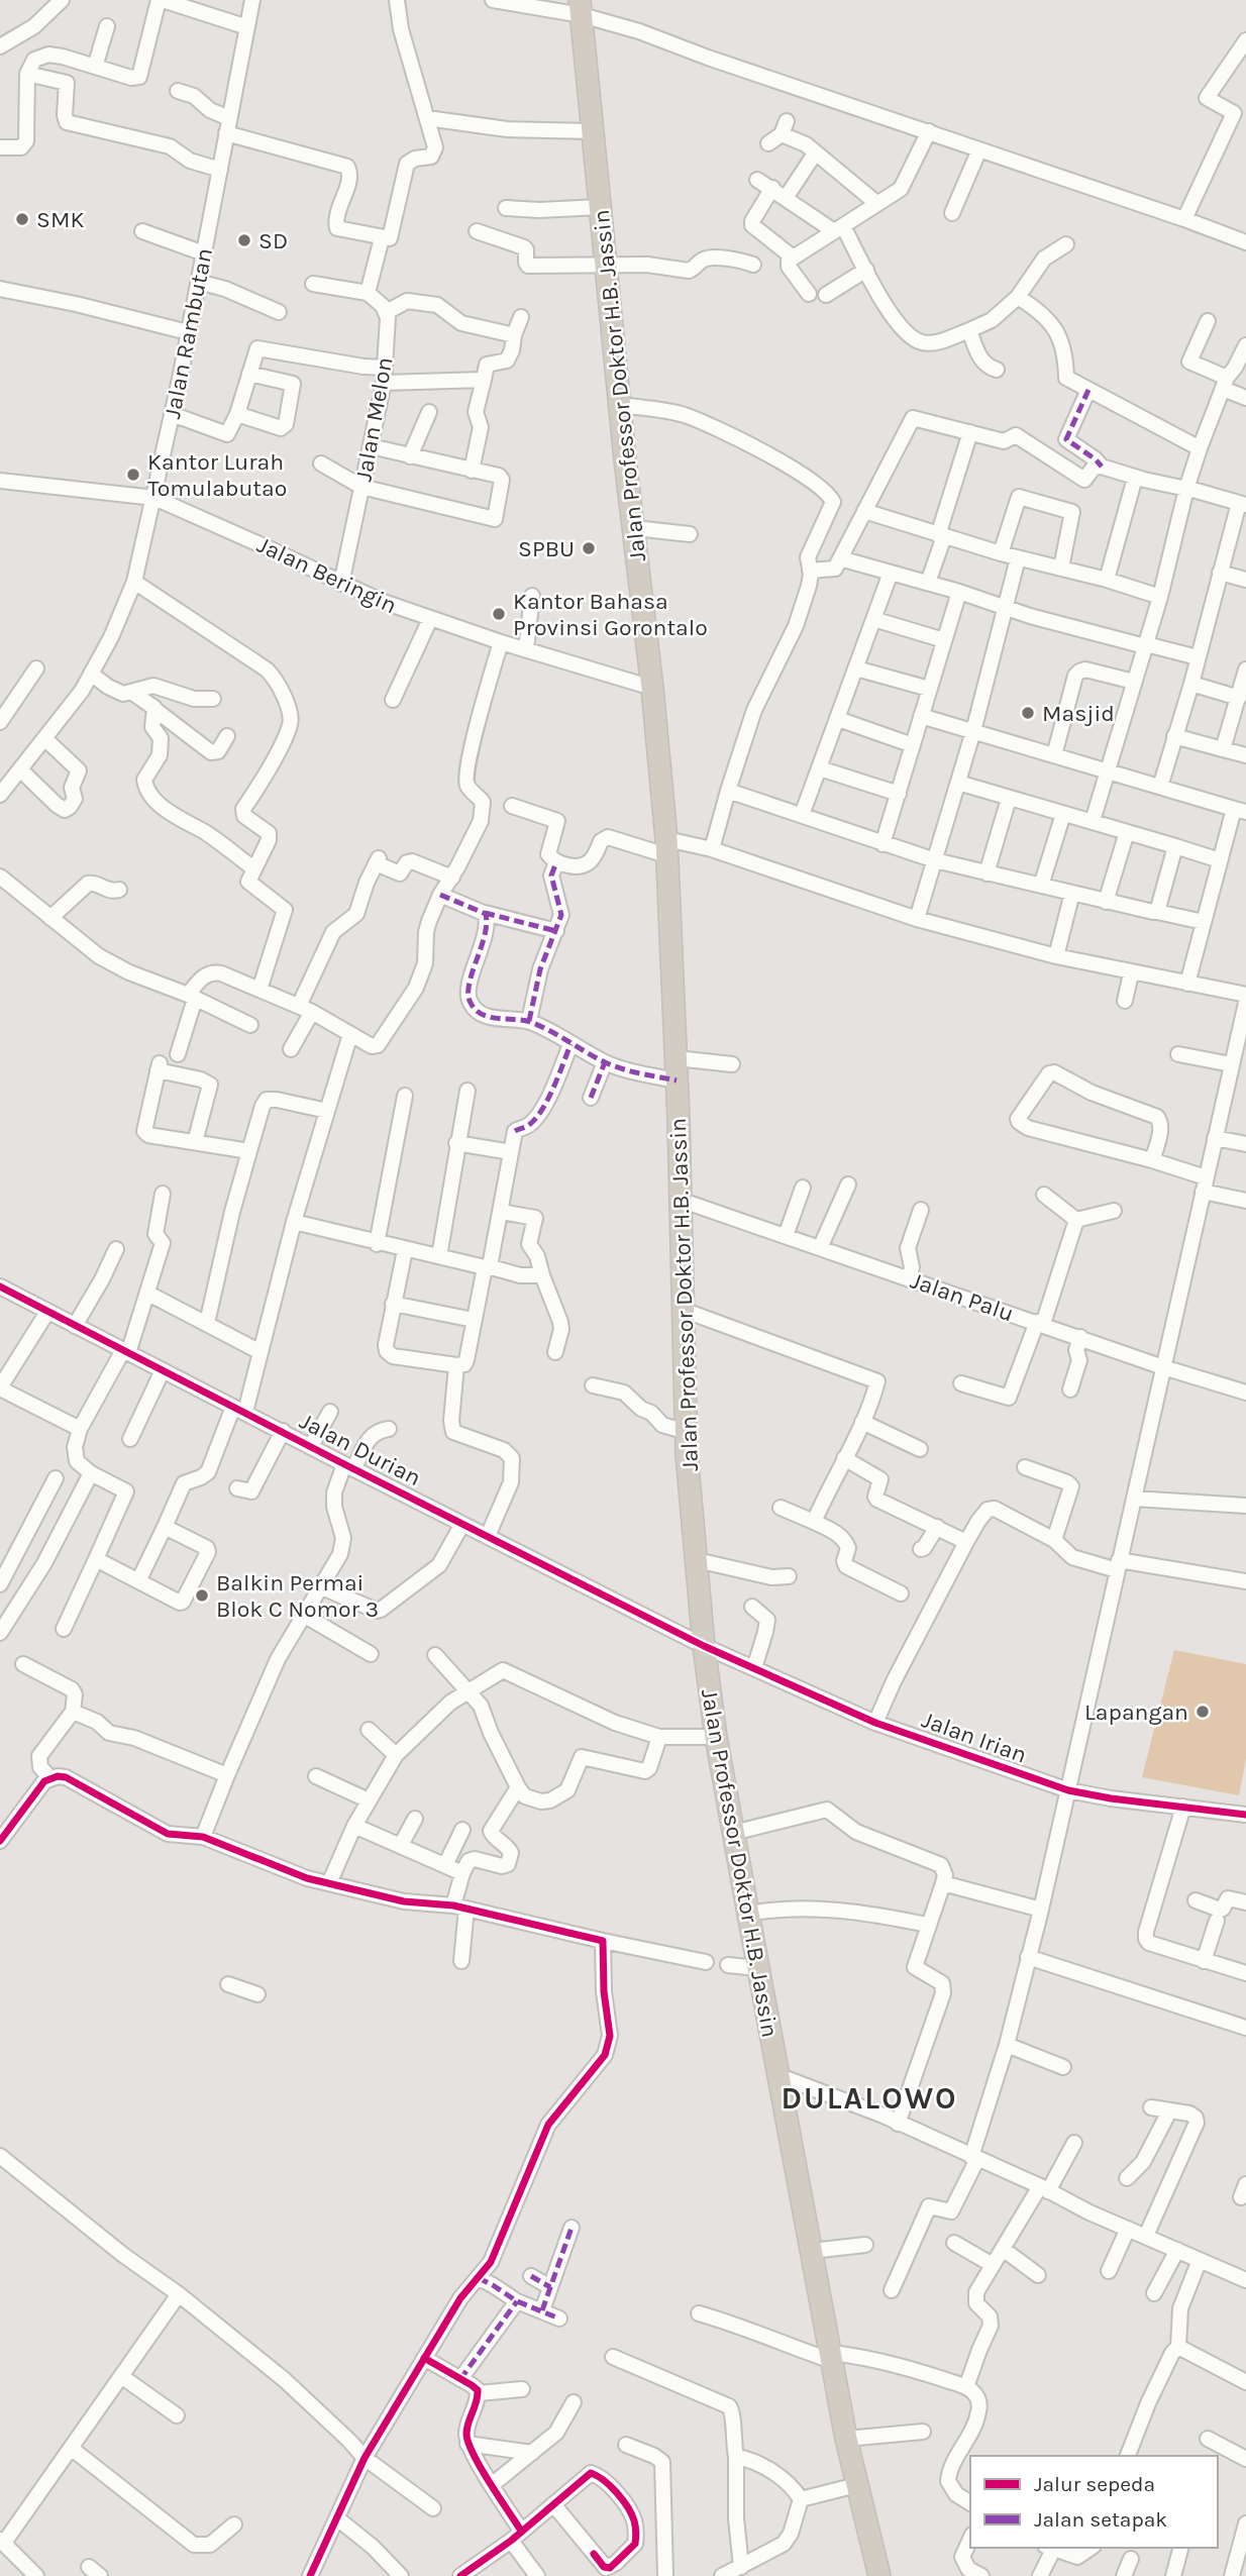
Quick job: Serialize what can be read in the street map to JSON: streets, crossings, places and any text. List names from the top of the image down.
{
  "streets": {
    "highway": ["Jalan Professor Doktor H.B. Jassin"],
    "street": [
      "Jalan Rambutan",
      "Jalan Melon",
      "Jalan Beringin",
      "Jalan Palu",
      "Jalan Durian",
      "Jalan Irian"
    ]
  },
  "crossings": [
    ["Jalan Rambutan", "Jalan Beringin"],
    ["Jalan Professor Doktor H.B. Jassin", "Jalan Beringin"],
    ["Jalan Professor Doktor H.B. Jassin", "Jalan Palu"],
    ["Jalan Professor Doktor H.B. Jassin", "Jalan Durian"],
    ["Jalan Professor Doktor H.B. Jassin", "Jalan Irian"],
    ["Jalan Melon", "Jalan Beringin"],
    ["Jalan Durian", "Jalan Irian"]
  ],
  "districts": ["DULALOWO"],
  "places": [
    "SMK",
    "SD",
    "Kantor Lurah Tomulabutao",
    "SPBU",
    "Kantor Bahasa Provinsi Gorontalo",
    "Masjid",
    "Balkin Permai Blok C Nomor 3",
    "Lapangan"
  ],
  "legend": ["Jalur sepeda", "Jalan setapak"]
}
